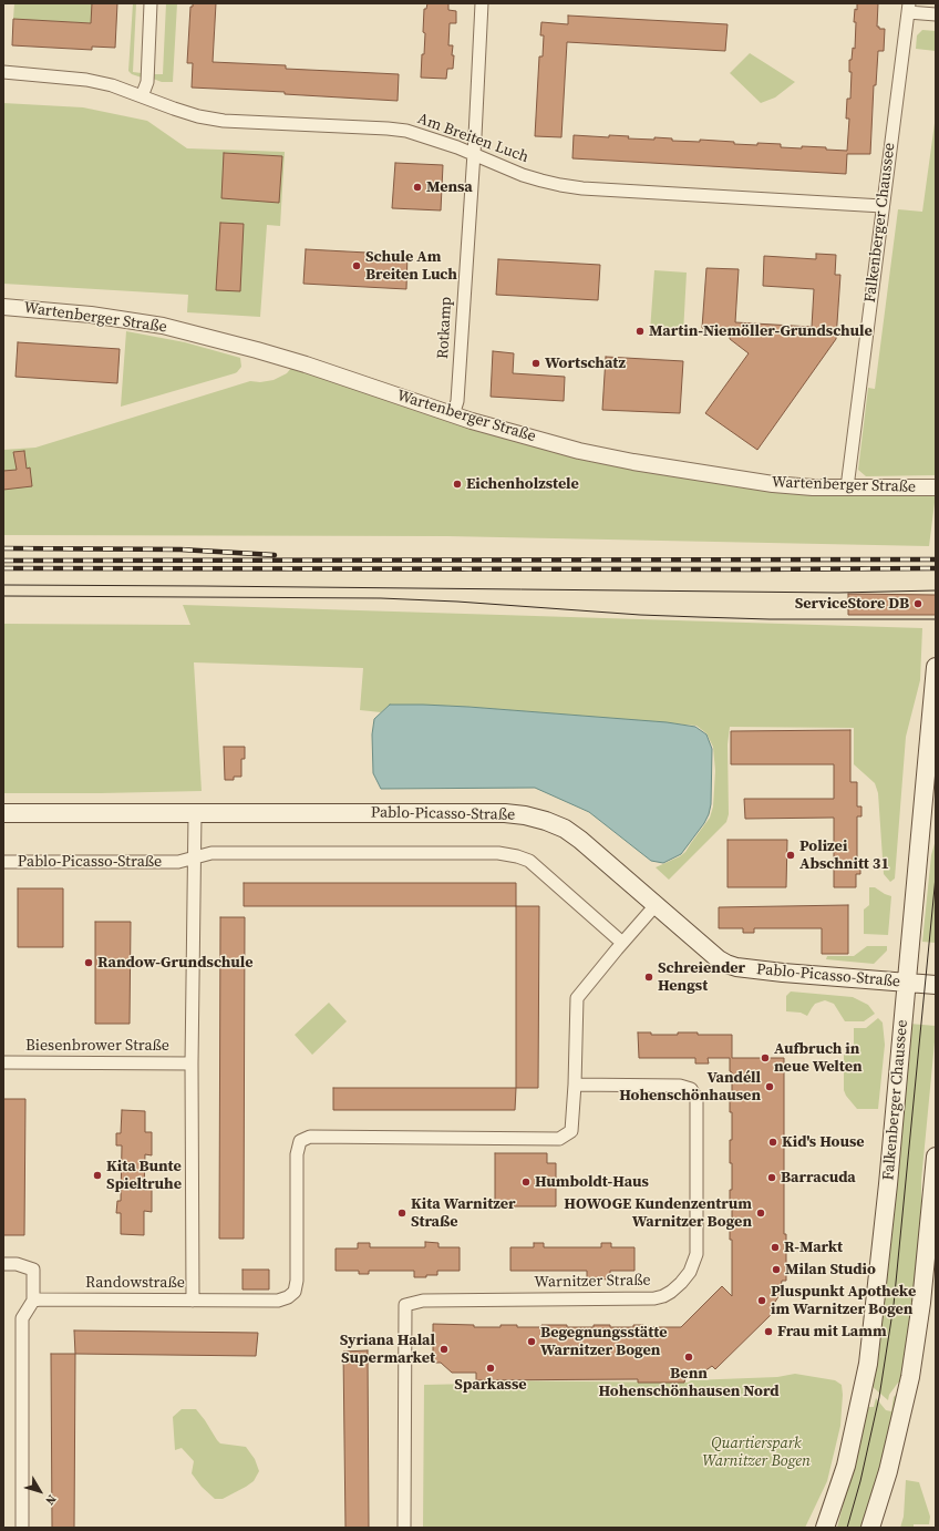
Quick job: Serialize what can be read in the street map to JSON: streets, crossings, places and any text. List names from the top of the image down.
{
  "streets": {
    "main road": ["Falkenberger Chaussee", "Pablo-Picasso-Straße"],
    "street": [
      "Am Breiten Luch",
      "Wartenberger Straße",
      "Rotkamp",
      "Biesenbrower Straße",
      "Warnitzer Straße",
      "Randowstraße"
    ]
  },
  "crossings": [
    ["Am Breiten Luch", "Falkenberger Chaussee"],
    ["Am Breiten Luch", "Rotkamp"],
    ["Falkenberger Chaussee", "Wartenberger Straße"],
    ["Falkenberger Chaussee", "Pablo-Picasso-Straße"],
    ["Wartenberger Straße", "Rotkamp"],
    ["Pablo-Picasso-Straße", "Randowstraße"],
    ["Biesenbrower Straße", "Randowstraße"]
  ],
  "parks": ["Quartierspark Warnitzer Bogen"],
  "places": [
    "Mensa",
    "Schule Am Breiten Luch",
    "Martin-Niemöller-Grundschule",
    "Wortschatz",
    "Eichenholzstele",
    "ServiceStore DB",
    "Polizei Abschnitt 31",
    "Randow-Grundschule",
    "Schreiender Hengst",
    "Aufbruch in neue Welten",
    "Vandéll Hohenschönhausen",
    "Kid's House",
    "Kita Bunte Spieltruhe",
    "Barracuda",
    "Humboldt-Haus",
    "Kita Warnitzer Straße",
    "HOWOGE Kundenzentrum Warnitzer Bogen",
    "R-Markt",
    "Milan Studio",
    "Pluspunkt Apotheke im Warnitzer Bogen",
    "Frau mit Lamm",
    "Begegnungsstätte Warnitzer Bogen",
    "Syriana Halal Supermarket",
    "Benn Hohenschönhausen Nord",
    "Sparkasse"
  ],
  "north": "bottom right"
}
